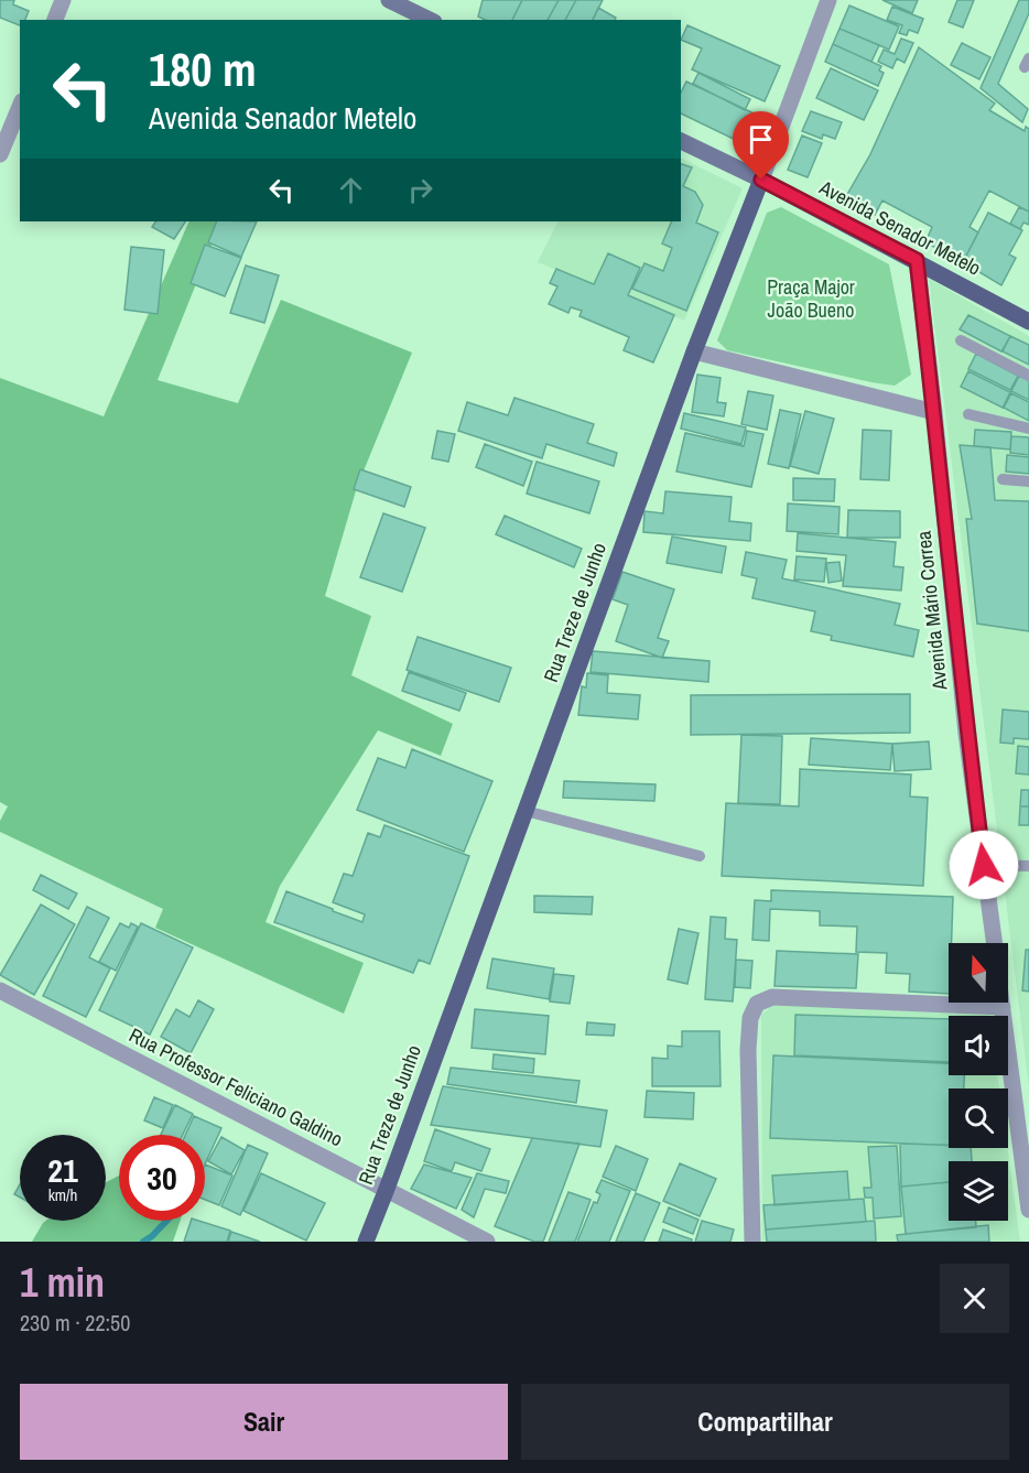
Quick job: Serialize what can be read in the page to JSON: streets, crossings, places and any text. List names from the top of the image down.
{
  "streets": {
    "main road": ["Avenida Senador Metelo", "Rua Treze de Junho"],
    "street": ["Avenida Mário Correa", "Rua Professor Feliciano Galdino"]
  },
  "crossings": [
    ["Avenida Senador Metelo", "Avenida Mário Correa"],
    ["Avenida Senador Metelo", "Rua Treze de Junho"],
    ["Rua Treze de Junho", "Rua Professor Feliciano Galdino"]
  ],
  "parks": ["Praça Major João Bueno"],
  "north": "top",
  "page": {
    "turn": ["180 m", "Avenida Senador Metelo"],
    "speed": "21 km/h",
    "limit": "30",
    "heading": ["1 min", "230 m · 22:50"],
    "buttons": ["Sair", "Compartilhar"]
  }
}
